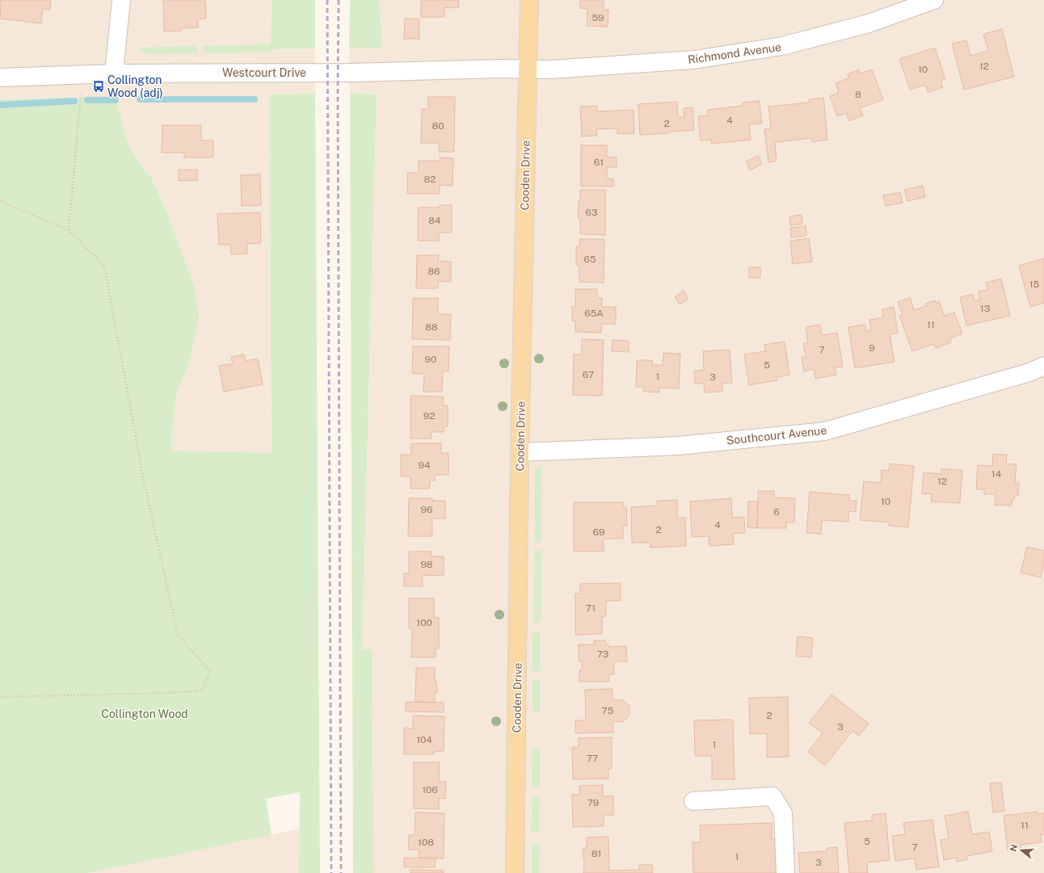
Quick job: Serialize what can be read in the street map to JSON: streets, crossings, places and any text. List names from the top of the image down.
{
  "streets": {
    "main road": ["Cooden Drive"],
    "street": ["Richmond Avenue", "Westcourt Drive", "Southcourt Avenue"]
  },
  "crossings": [
    ["Richmond Avenue", "Westcourt Drive"],
    ["Richmond Avenue", "Cooden Drive"],
    ["Westcourt Drive", "Cooden Drive"],
    ["Cooden Drive", "Southcourt Avenue"]
  ],
  "parks": ["Collington Wood"],
  "places": {
    "bus stop": ["Collington Wood (adj)"]
  },
  "house_numbers": [
    "59",
    "12",
    "10",
    "8",
    "4",
    "2",
    "80",
    "61",
    "82",
    "63",
    "84",
    "65",
    "86",
    "15",
    "13",
    "65A",
    "11",
    "88",
    "9",
    "7",
    "90",
    "5",
    "67",
    "1",
    "3",
    "92",
    "94",
    "14",
    "12",
    "10",
    "96",
    "6",
    "4",
    "2",
    "69",
    "98",
    "71",
    "100",
    "73",
    "75",
    "2",
    "3",
    "104",
    "1",
    "77",
    "106",
    "79",
    "11",
    "5",
    "108",
    "7",
    "81",
    "1",
    "3"
  ],
  "north": "left"
}
